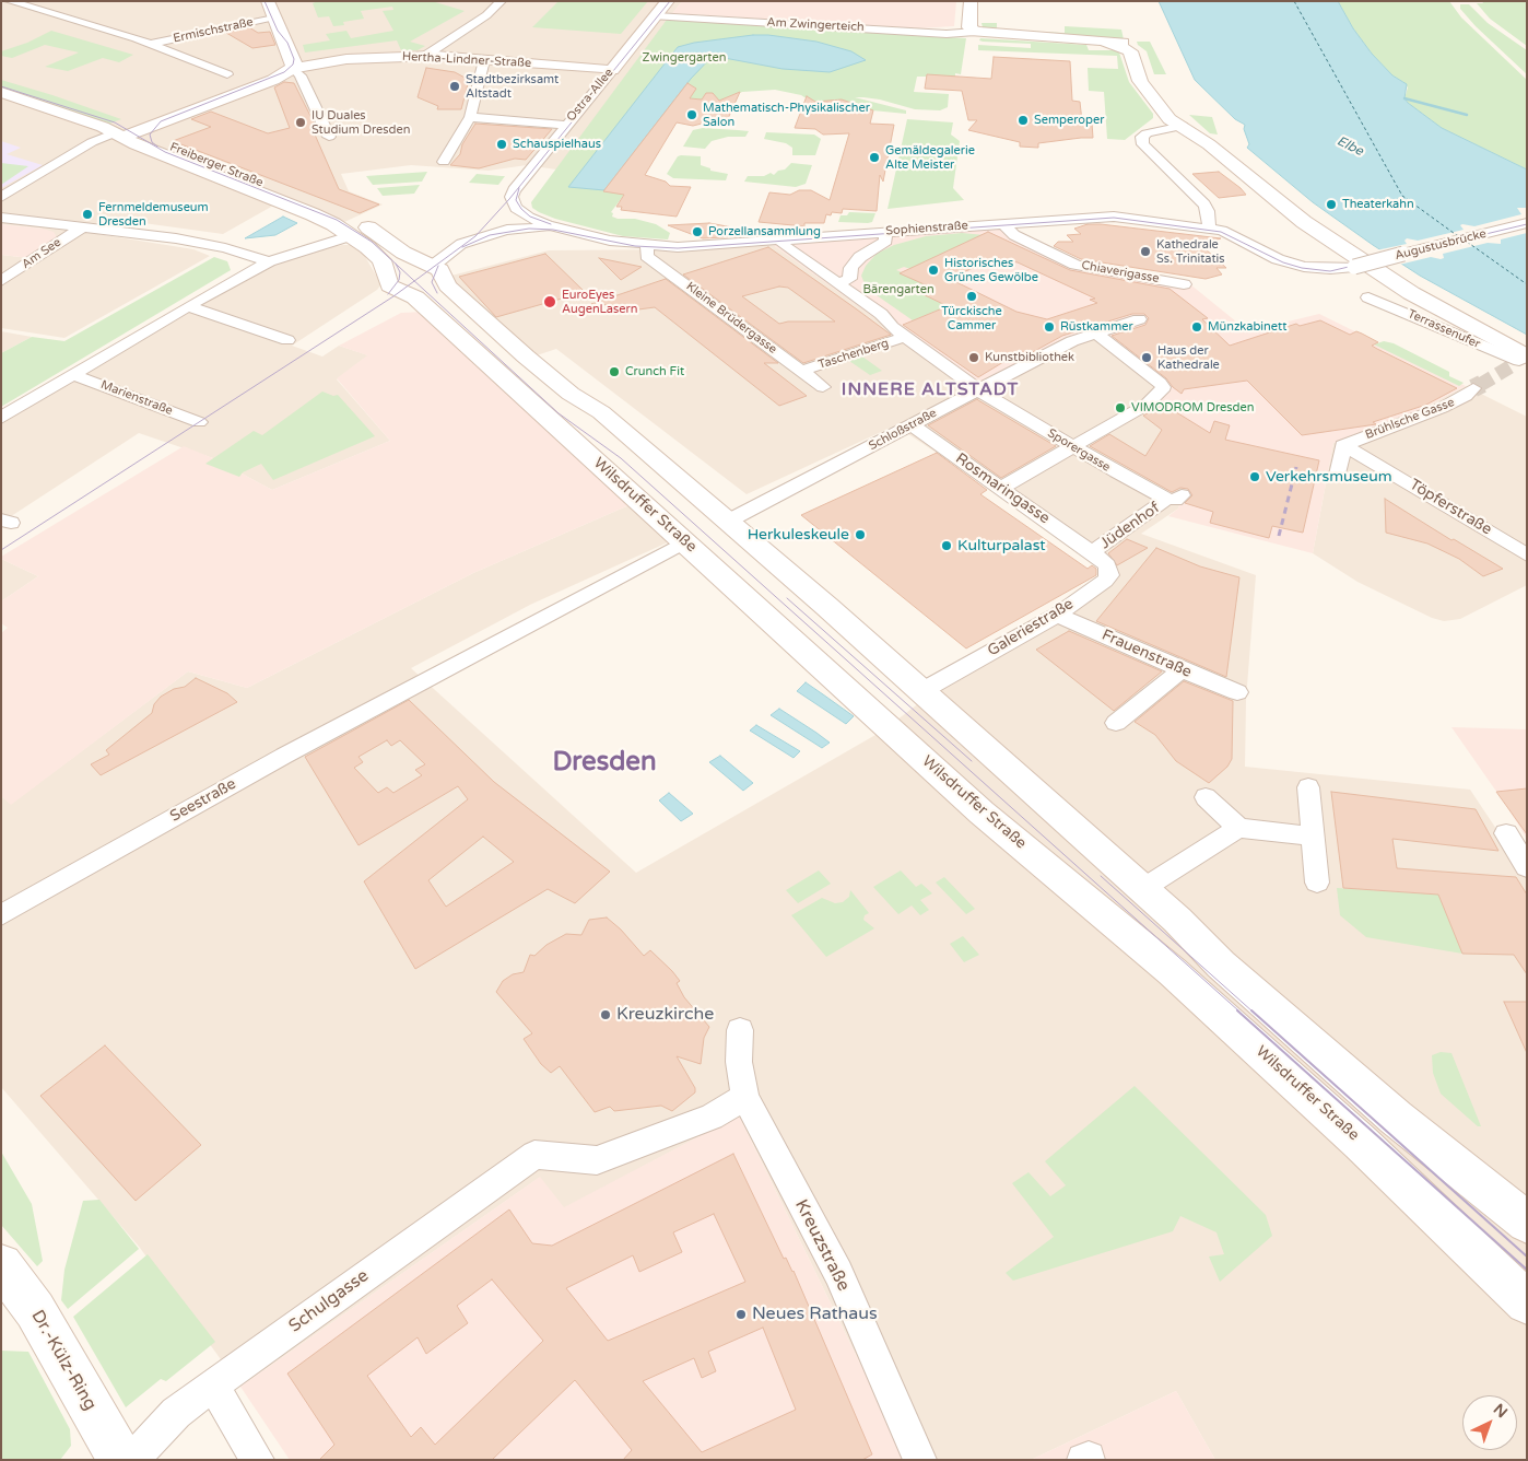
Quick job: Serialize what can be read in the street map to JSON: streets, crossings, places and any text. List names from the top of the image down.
{
  "streets": {
    "street": [
      "Am Zwingerteich",
      "Ermischstraße",
      "Hertha-Lindner-Straße",
      "Ostra-Allee",
      "Freiberger Straße",
      "Sophienstraße",
      "Augustusbrücke",
      "Am See",
      "Chiaverigasse",
      "Kleine Brüdergasse",
      "Terrassenufer",
      "Taschenberg",
      "Marienstraße",
      "Brühlsche Gasse",
      "Schloßstraße",
      "Sporergasse",
      "Rosmaringasse",
      "Wilsdruffer Straße",
      "Töpferstraße",
      "Jüdenhof",
      "Galeriestraße",
      "Frauenstraße",
      "Seestraße",
      "Kreuzstraße",
      "Schulgasse",
      "Dr.-Külz-Ring"
    ]
  },
  "crossings": [
    ["Am Zwingerteich", "Ostra-Allee"],
    ["Hertha-Lindner-Straße", "Ostra-Allee"],
    ["Hertha-Lindner-Straße", "Freiberger Straße"],
    ["Ostra-Allee", "Sophienstraße"],
    ["Freiberger Straße", "Wilsdruffer Straße"],
    ["Sophienstraße", "Augustusbrücke"],
    ["Sophienstraße", "Chiaverigasse"],
    ["Sophienstraße", "Kleine Brüdergasse"],
    ["Sophienstraße", "Taschenberg"],
    ["Kleine Brüdergasse", "Taschenberg"],
    ["Taschenberg", "Schloßstraße"],
    ["Taschenberg", "Sporergasse"],
    ["Brühlsche Gasse", "Töpferstraße"],
    ["Schloßstraße", "Sporergasse"],
    ["Schloßstraße", "Rosmaringasse"],
    ["Sporergasse", "Jüdenhof"],
    ["Rosmaringasse", "Jüdenhof"],
    ["Rosmaringasse", "Galeriestraße"],
    ["Wilsdruffer Straße", "Seestraße"],
    ["Jüdenhof", "Galeriestraße"],
    ["Galeriestraße", "Frauenstraße"],
    ["Kreuzstraße", "Schulgasse"]
  ],
  "districts": ["INNERE ALTSTADT", "Dresden"],
  "water": ["Elbe"],
  "parks": ["Zwingergarten", "Bärengarten"],
  "places": [
    "Stadtbezirksamt Altstadt",
    "Mathematisch-Physikalischer Salon",
    "Semperoper",
    "IU Duales Studium Dresden",
    "Schauspielhaus",
    "Gemäldegalerie Alte Meister",
    "Theaterkahn",
    "Fernmeldemuseum Dresden",
    "Porzellansammlung",
    "Kathedrale Ss. Trinitatis",
    "Historisches Grünes Gewölbe",
    "Türckische Cammer",
    "EuroEyes AugenLasern",
    "Rüstkammer",
    "Münzkabinett",
    "Kunstbibliothek",
    "Haus der Kathedrale",
    "Crunch Fit",
    "VIMODROM Dresden",
    "Verkehrsmuseum",
    "Herkuleskeule",
    "Kulturpalast",
    "Kreuzkirche",
    "Neues Rathaus"
  ],
  "north": "top right"
}
